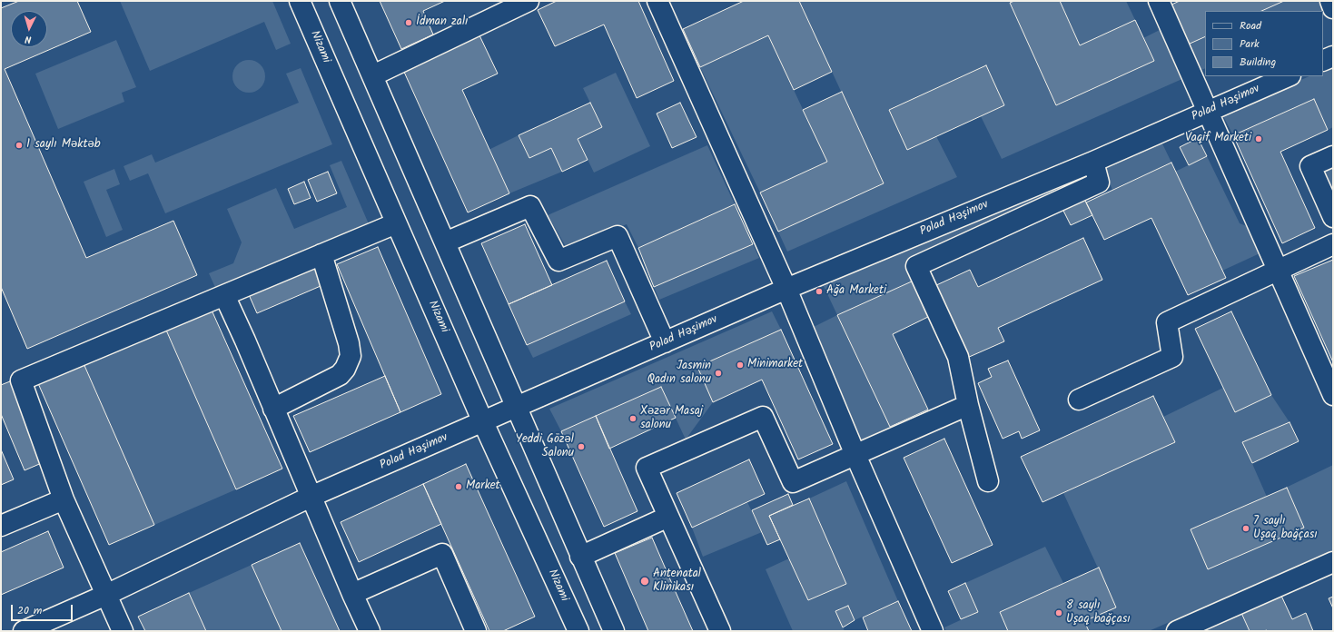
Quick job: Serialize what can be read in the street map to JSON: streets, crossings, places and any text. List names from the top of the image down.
{
  "streets": {
    "street": ["Nizami", "Polad Həşimov"]
  },
  "crossings": [
    ["Nizami", "Polad Həşimov"]
  ],
  "places": [
    "İdman zalı",
    "Vaqif Marketi",
    "1 saylı Məktəb",
    "Ağa Marketi",
    "Minimarket",
    "Jasmin Qadın salonu",
    "Xəzər Masaj salonu",
    "Yeddi Gözəl Salonu",
    "Market",
    "7 saylı Uşaq bağçası",
    "Antenatal Klinikası",
    "8 saylı Uşaq bağçası"
  ],
  "legend": ["Road", "Park", "Building"],
  "scale_bar": "20 m",
  "north": "bottom"
}
